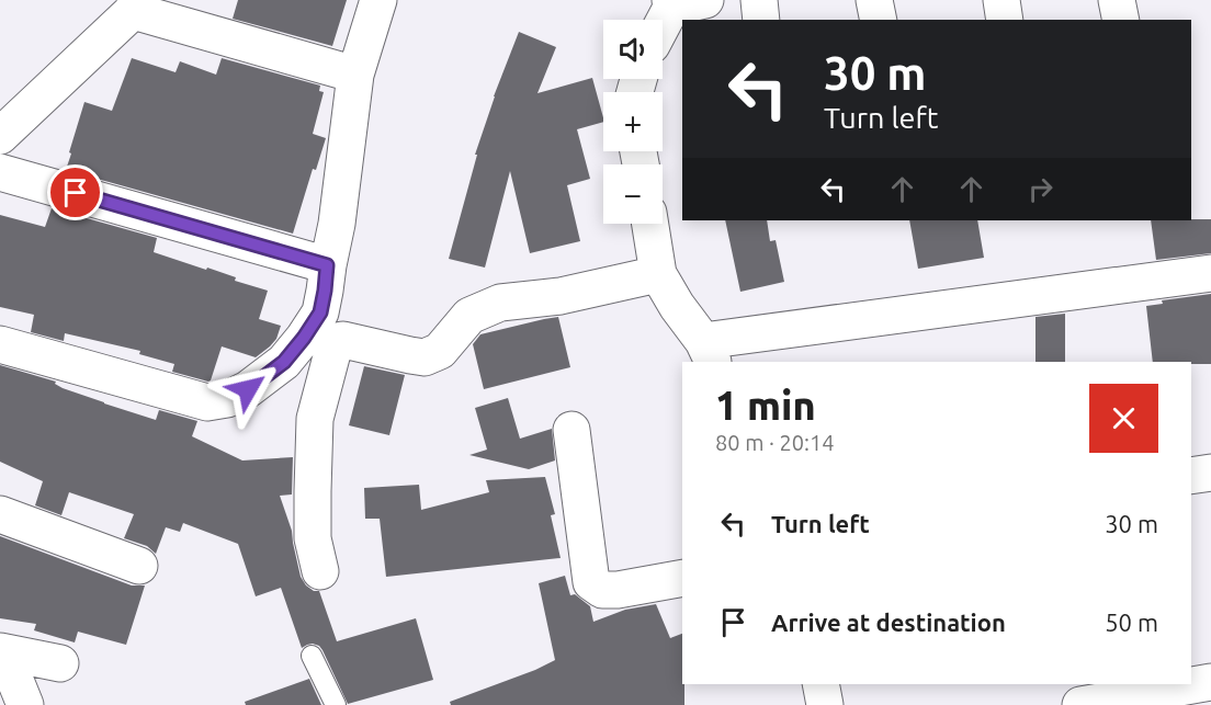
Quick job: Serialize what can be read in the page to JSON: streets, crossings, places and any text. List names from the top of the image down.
{
  "page": {
    "map_buttons": ["+", "−"],
    "turn": ["30 m", "Turn left"],
    "heading": ["1 min", "80 m · 20:14"],
    "list": [
      {
        "name": "Turn left",
        "value": "30 m"
      },
      {
        "name": "Arrive at destination",
        "value": "50 m"
      }
    ]
  }
}
